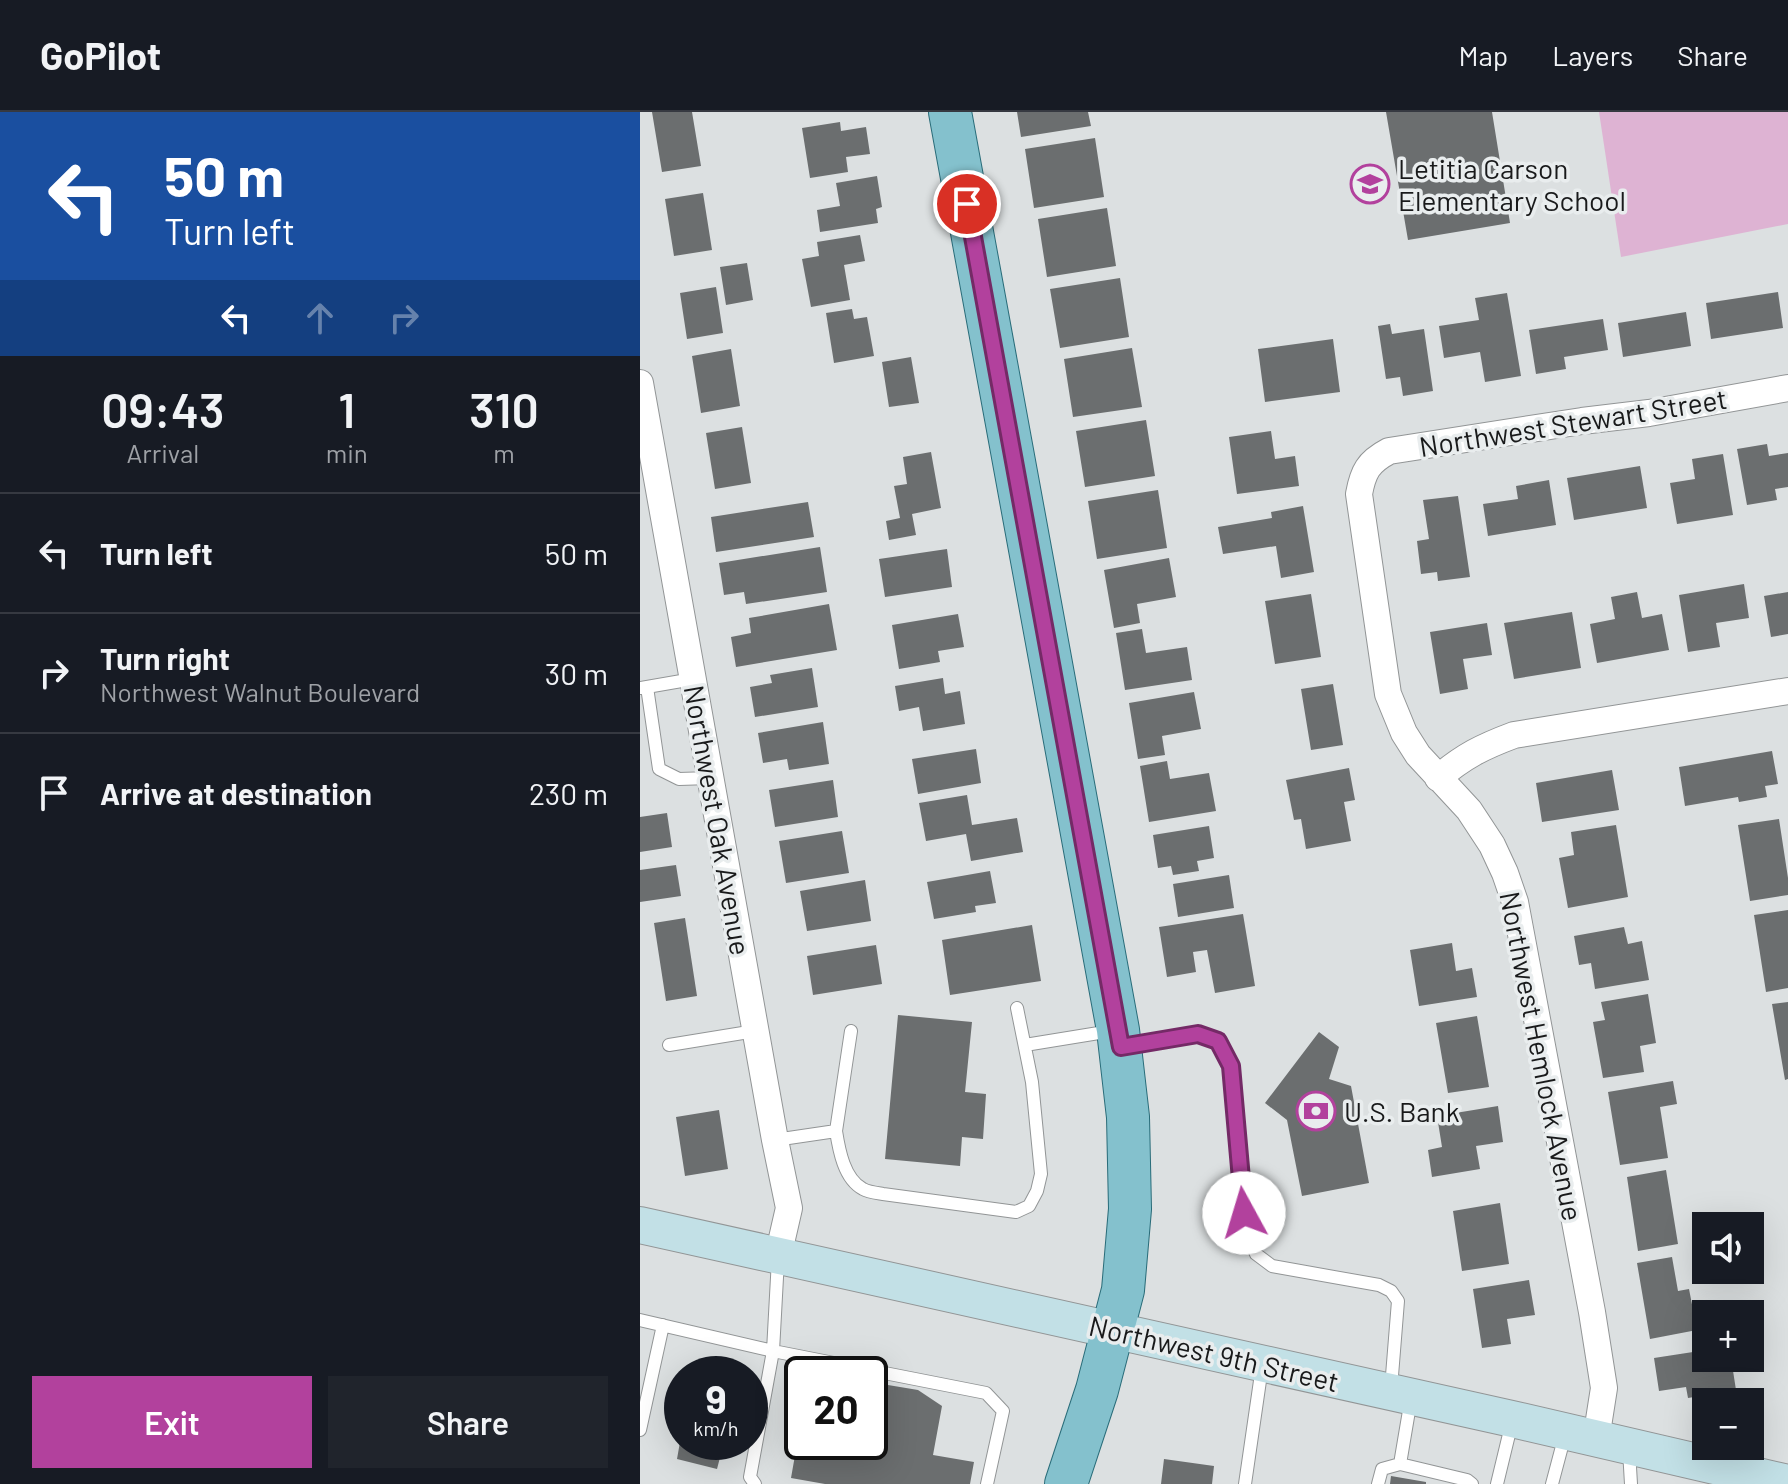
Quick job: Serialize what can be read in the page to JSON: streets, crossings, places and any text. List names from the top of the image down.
{
  "streets": {
    "street": [
      "Northwest Stewart Street",
      "Northwest Oak Avenue",
      "Northwest Hemlock Avenue",
      "Northwest 9th Street"
    ]
  },
  "crossings": [
    ["Northwest Stewart Street", "Northwest Hemlock Avenue"],
    ["Northwest Oak Avenue", "Northwest 9th Street"],
    ["Northwest Hemlock Avenue", "Northwest 9th Street"]
  ],
  "places": {
    "school or university": ["Letitia Carson Elementary School"],
    "bank": ["U.S. Bank"]
  },
  "page": {
    "header": "GoPilot",
    "nav": ["Map", "Layers", "Share"],
    "turn": ["50 m", "Turn left"],
    "eta": [
      "09:43",
      "Arrival",
      "1",
      "min",
      "310",
      "m"
    ],
    "list": [
      {
        "name": "Turn left",
        "value": "50 m"
      },
      {
        "name": "Turn right",
        "note": "Northwest Walnut Boulevard",
        "value": "30 m"
      },
      {
        "name": "Arrive at destination",
        "value": "230 m"
      }
    ],
    "map_buttons": ["+", "−"],
    "speed": "9 km/h",
    "limit": "20",
    "buttons": ["Exit", "Share"]
  }
}
